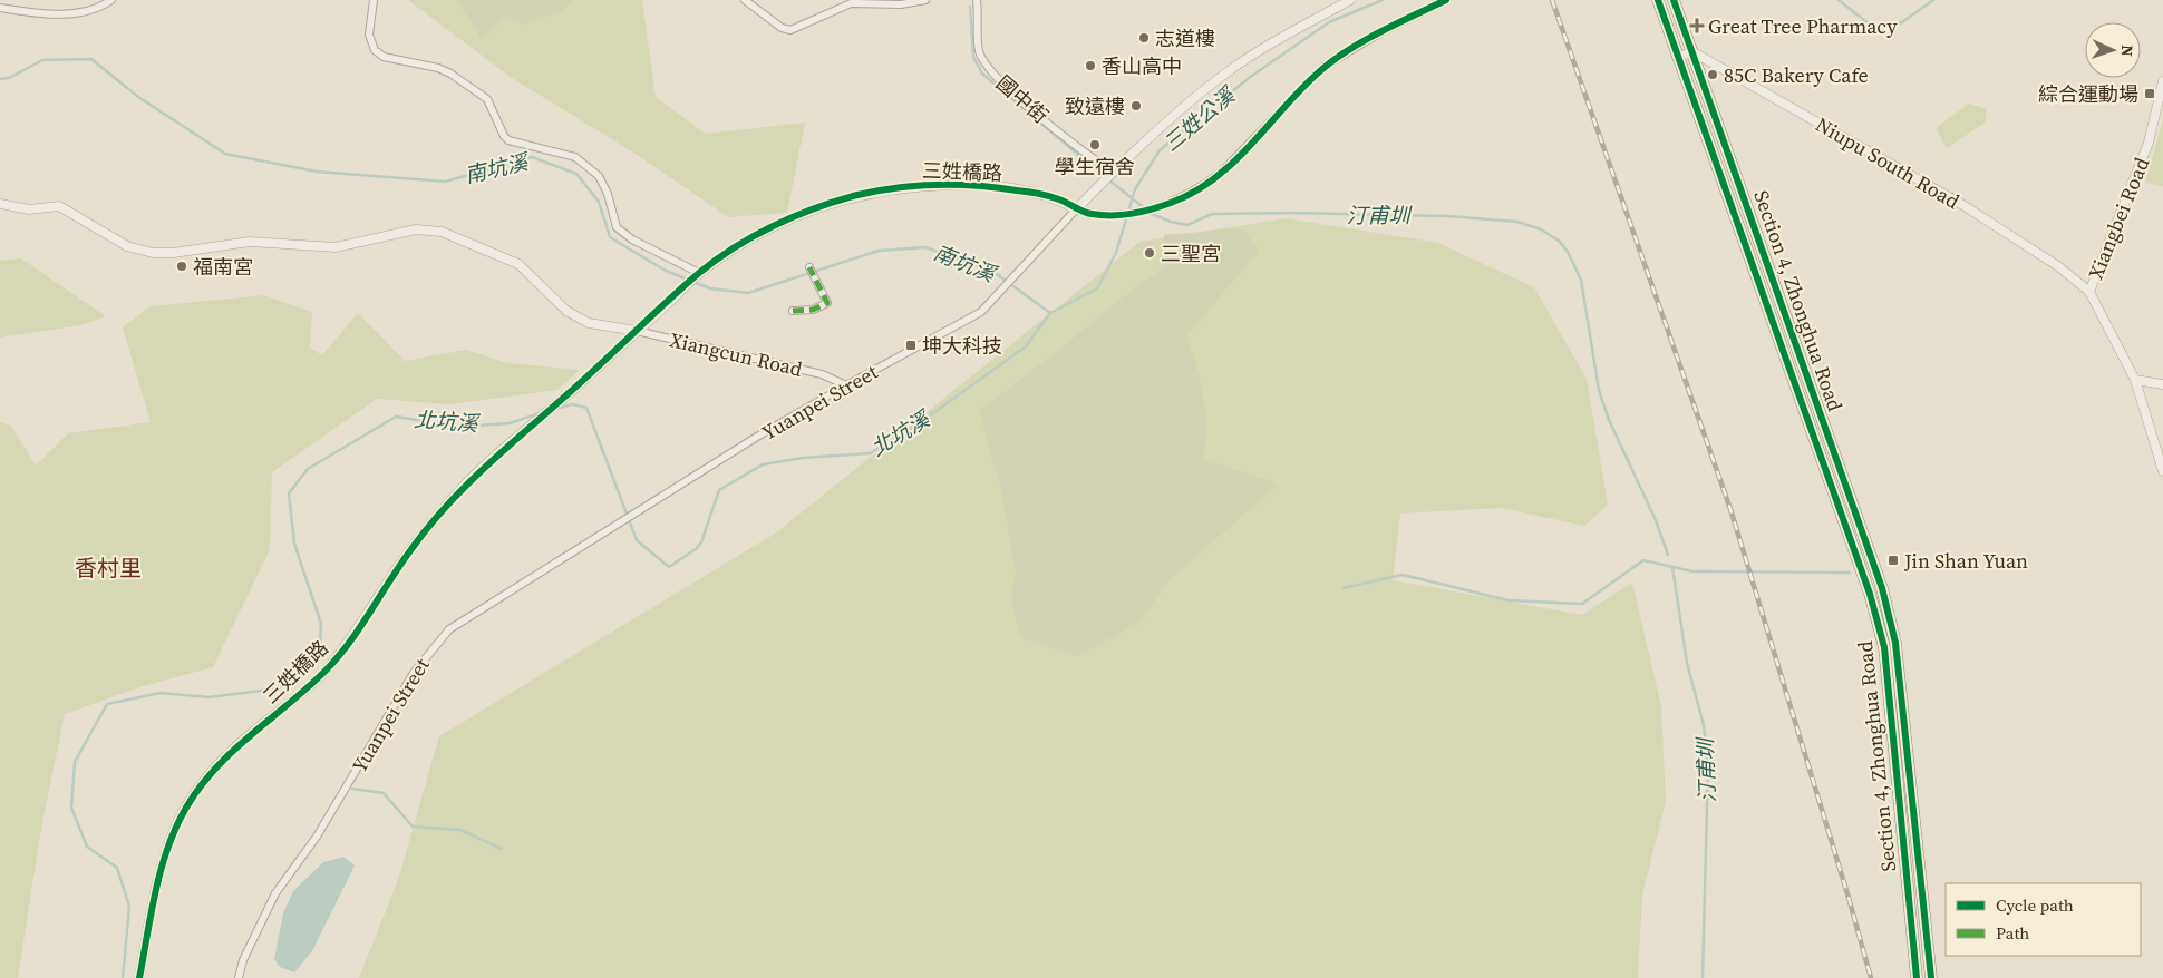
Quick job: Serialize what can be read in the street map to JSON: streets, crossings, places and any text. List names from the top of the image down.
{
  "streets": {
    "main road": ["Section 4, Zhonghua Road"],
    "street": [
      "國中街",
      "Niupu South Road",
      "三姓橋路",
      "Xiangbei Road",
      "Xiangcun Road",
      "Yuanpei Street"
    ]
  },
  "crossings": [
    ["Niupu South Road", "Xiangbei Road"],
    ["Niupu South Road", "Section 4, Zhonghua Road"],
    ["三姓橋路", "Xiangcun Road"],
    ["三姓橋路", "Yuanpei Street"],
    ["Xiangcun Road", "Yuanpei Street"]
  ],
  "districts": ["香村里"],
  "water": [
    "三姓公溪",
    "南坑溪",
    "汀甫圳",
    "北坑溪"
  ],
  "places": {
    "health": ["Great Tree Pharmacy"],
    "other": [
      "志道樓",
      "香山高中",
      "85C Bakery Cafe",
      "致遠樓",
      "學生宿舍",
      "三聖宮",
      "福南宮"
    ],
    "transit": ["綜合運動場", "坤大科技", "Jin Shan Yuan"]
  },
  "legend": ["Cycle path", "Path"],
  "north": "right"
}
